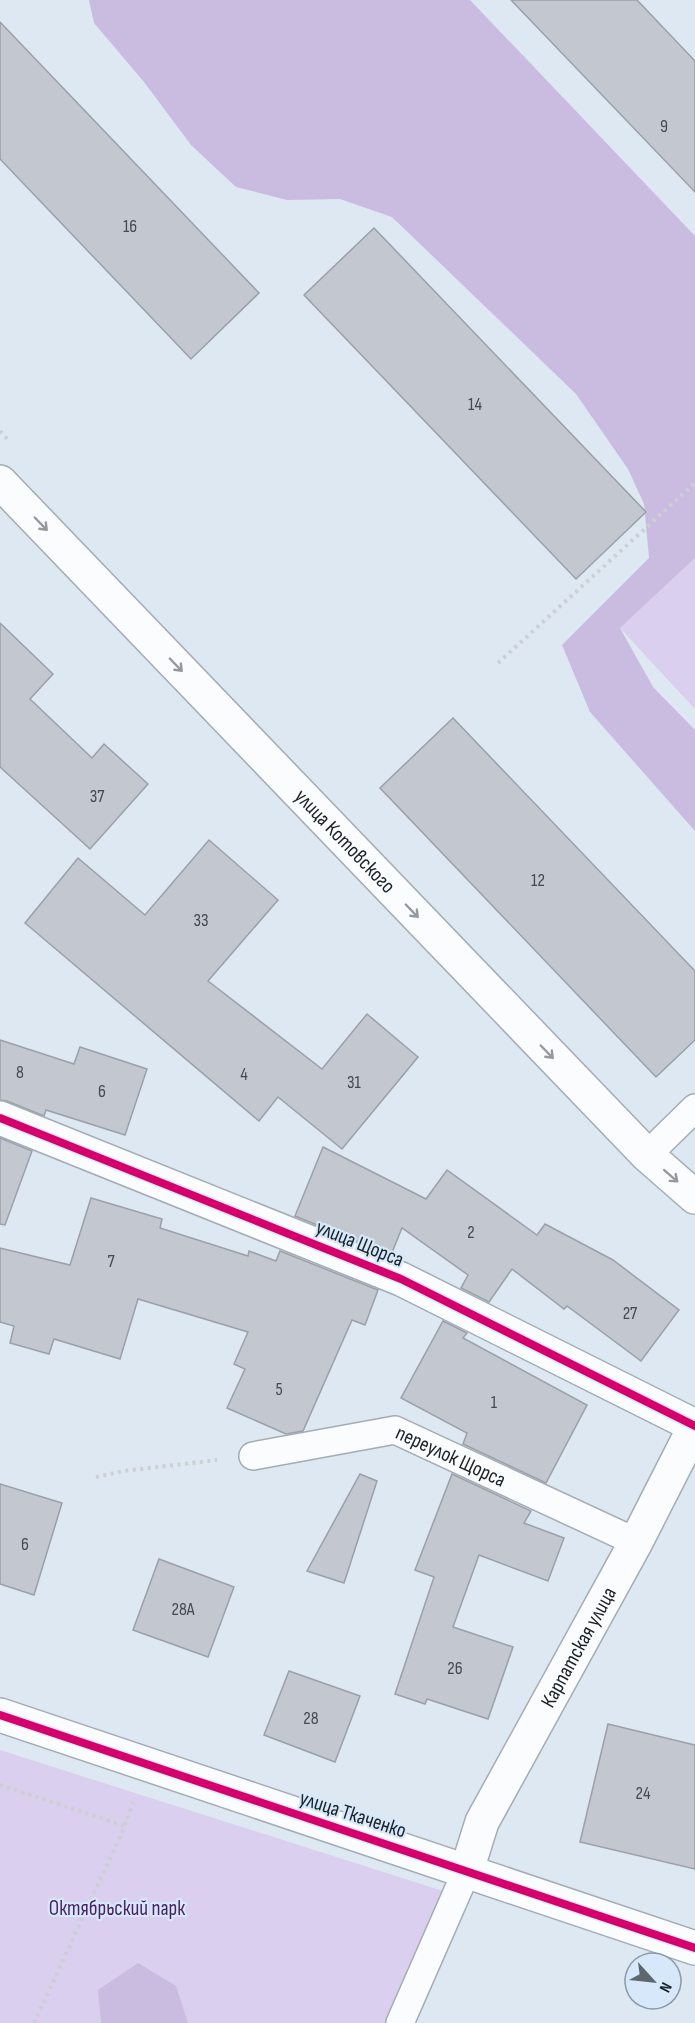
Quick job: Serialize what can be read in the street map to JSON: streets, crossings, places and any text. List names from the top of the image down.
{
  "streets": {
    "street": [
      "улица Котовского",
      "улица Щорса",
      "Карпатская улица",
      "улица Ткаченко"
    ],
    "lane": ["переулок Щорса"]
  },
  "crossings": [
    ["улица Щорса", "Карпатская улица"],
    ["переулок Щорса", "Карпатская улица"],
    ["Карпатская улица", "улица Ткаченко"]
  ],
  "one_way": ["улица Котовского"],
  "parks": ["Октябрьский парк"],
  "house_numbers": [
    "9",
    "16",
    "14",
    "37",
    "12",
    "33",
    "8",
    "4",
    "31",
    "6",
    "2",
    "7",
    "27",
    "5",
    "1",
    "6",
    "28А",
    "26",
    "28",
    "24"
  ],
  "north": "bottom right"
}
